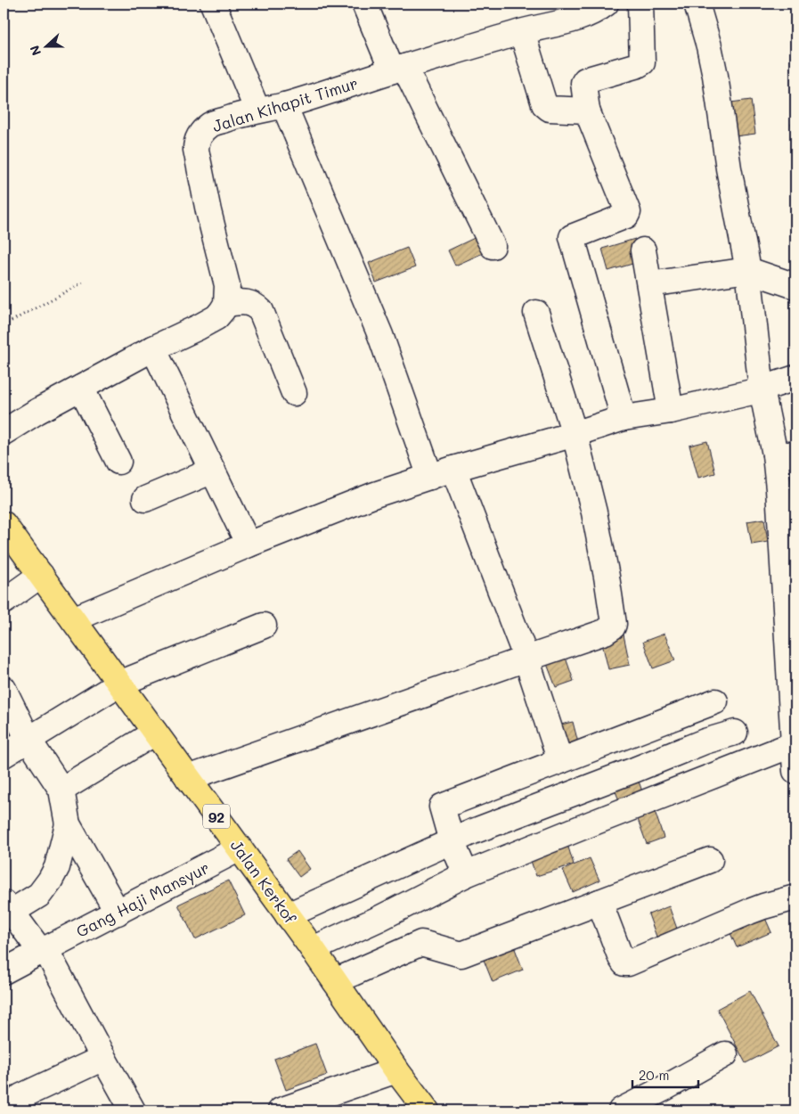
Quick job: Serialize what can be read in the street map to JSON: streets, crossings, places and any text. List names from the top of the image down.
{
  "streets": {
    "main road": ["92", "Jalan Kerkof"],
    "street": ["Jalan Kihapit Timur", "Gang Haji Mansyur"]
  },
  "crossings": [
    ["Jalan Kerkof", "Gang Haji Mansyur"]
  ],
  "scale_bar": "20 m",
  "north": "left"
}
